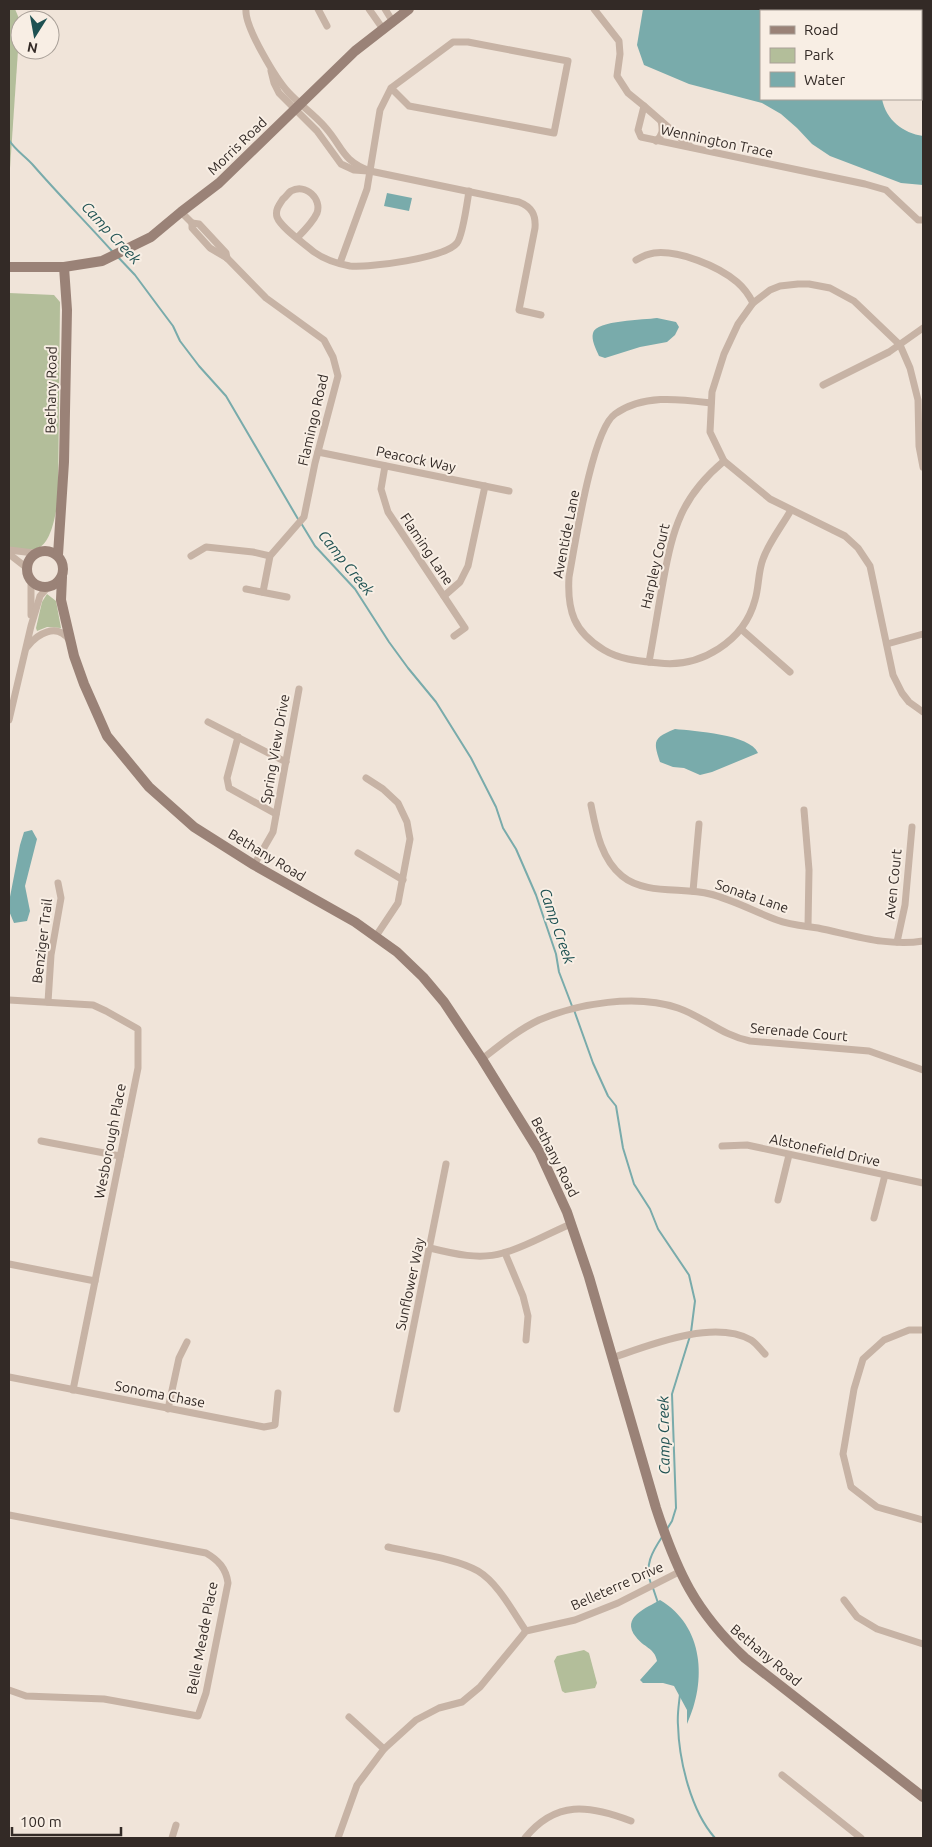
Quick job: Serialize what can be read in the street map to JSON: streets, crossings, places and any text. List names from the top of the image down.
{
  "streets": {
    "street": [
      "Wennington Trace",
      "Morris Road",
      "Bethany Road",
      "Flamingo Road",
      "Peacock Way",
      "Aventide Lane",
      "Flaming Lane",
      "Harpley Court",
      "Spring View Drive",
      "Aven Court",
      "Sonata Lane",
      "Benziger Trail",
      "Serenade Court",
      "Wesborough Place",
      "Alstonefield Drive",
      "Sunflower Way",
      "Sonoma Chase",
      "Belleterre Drive",
      "Belle Meade Place"
    ]
  },
  "crossings": [
    ["Morris Road", "Bethany Road"],
    ["Morris Road", "Flamingo Road"],
    ["Bethany Road", "Spring View Drive"],
    ["Bethany Road", "Serenade Court"],
    ["Bethany Road", "Belleterre Drive"],
    ["Flamingo Road", "Peacock Way"],
    ["Peacock Way", "Flaming Lane"],
    ["Aventide Lane", "Harpley Court"],
    ["Aven Court", "Sonata Lane"],
    ["Benziger Trail", "Wesborough Place"],
    ["Wesborough Place", "Sonoma Chase"]
  ],
  "water": ["Camp Creek"],
  "legend": ["Road", "Park", "Water"],
  "scale_bar": "100 m",
  "north": "bottom"
}
